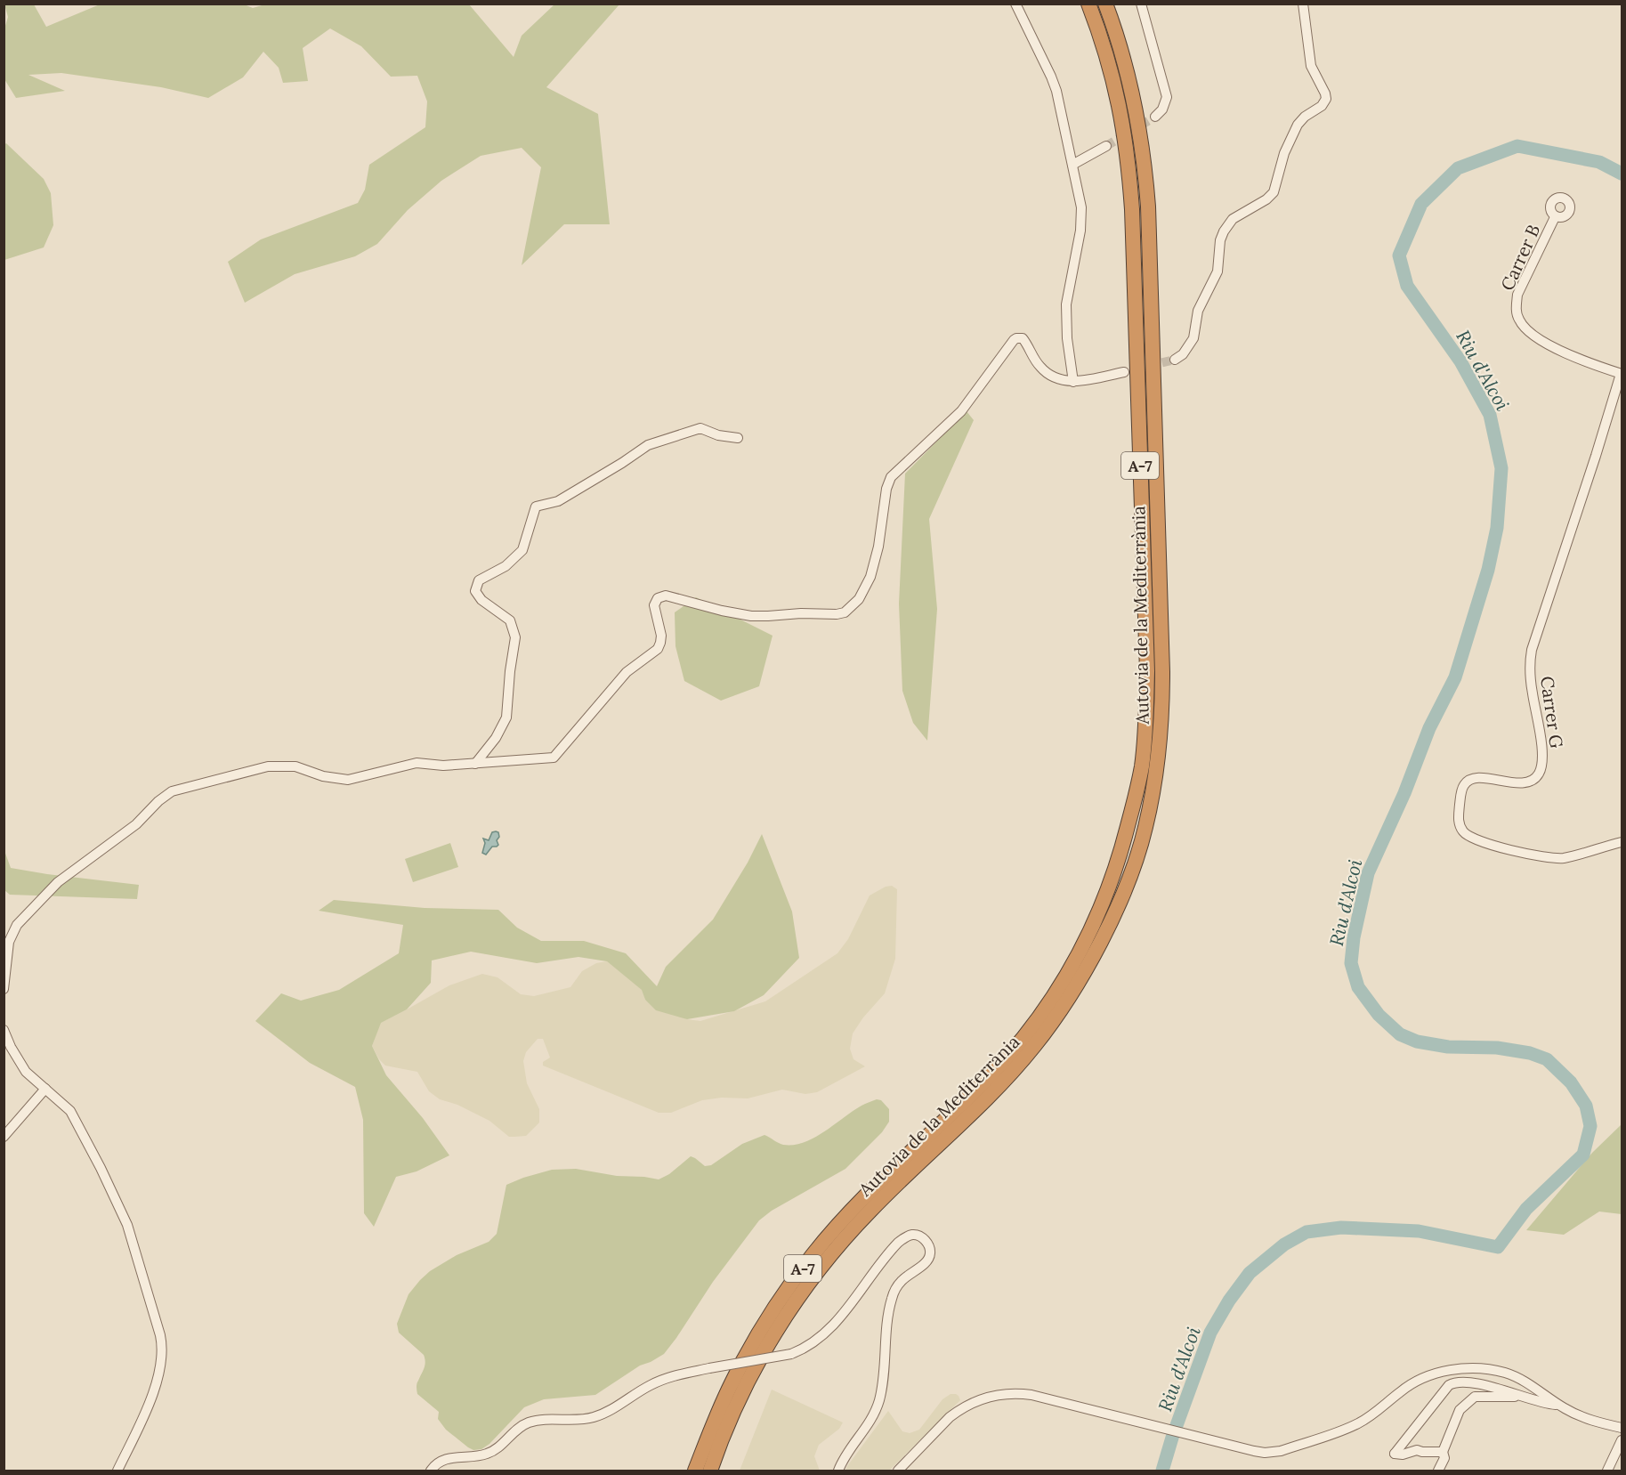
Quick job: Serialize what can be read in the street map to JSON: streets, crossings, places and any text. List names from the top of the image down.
{
  "streets": {
    "highway": ["A-7", "Autovia de la Mediterrània"],
    "street": ["Carrer B", "Carrer G"]
  },
  "crossings": [
    ["Carrer B", "Carrer G"]
  ],
  "water": ["Riu d'Alcoi"]
}
